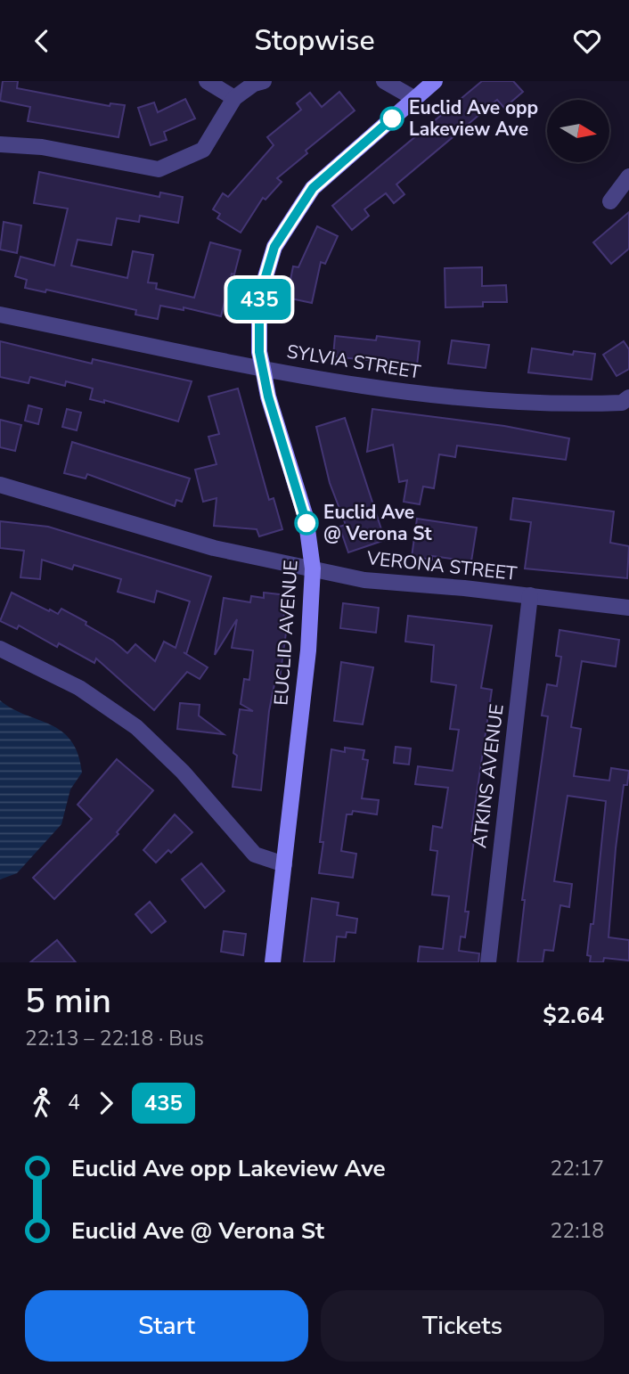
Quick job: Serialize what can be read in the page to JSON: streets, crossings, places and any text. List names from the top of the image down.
{
  "streets": {
    "street": [
      "SYLVIA STREET",
      "VERONA STREET",
      "EUCLID AVENUE",
      "ATKINS AVENUE"
    ]
  },
  "crossings": [
    ["SYLVIA STREET", "EUCLID AVENUE"],
    ["VERONA STREET", "EUCLID AVENUE"],
    ["VERONA STREET", "ATKINS AVENUE"]
  ],
  "places": ["Euclid Ave opp Lakeview Ave", "Euclid Ave @ Verona St"],
  "lines": ["bus line 435"],
  "north": "right",
  "page": {
    "header": "Stopwise",
    "on_map": "435",
    "heading": ["5 min", "22:13 – 22:18 · Bus", "$2.64"],
    "legs": ["4", "435"],
    "list": [
      {
        "name": "Euclid Ave opp Lakeview Ave",
        "value": "22:17"
      },
      {
        "name": "Euclid Ave @ Verona St",
        "value": "22:18"
      }
    ],
    "buttons": ["Start", "Tickets"]
  }
}
